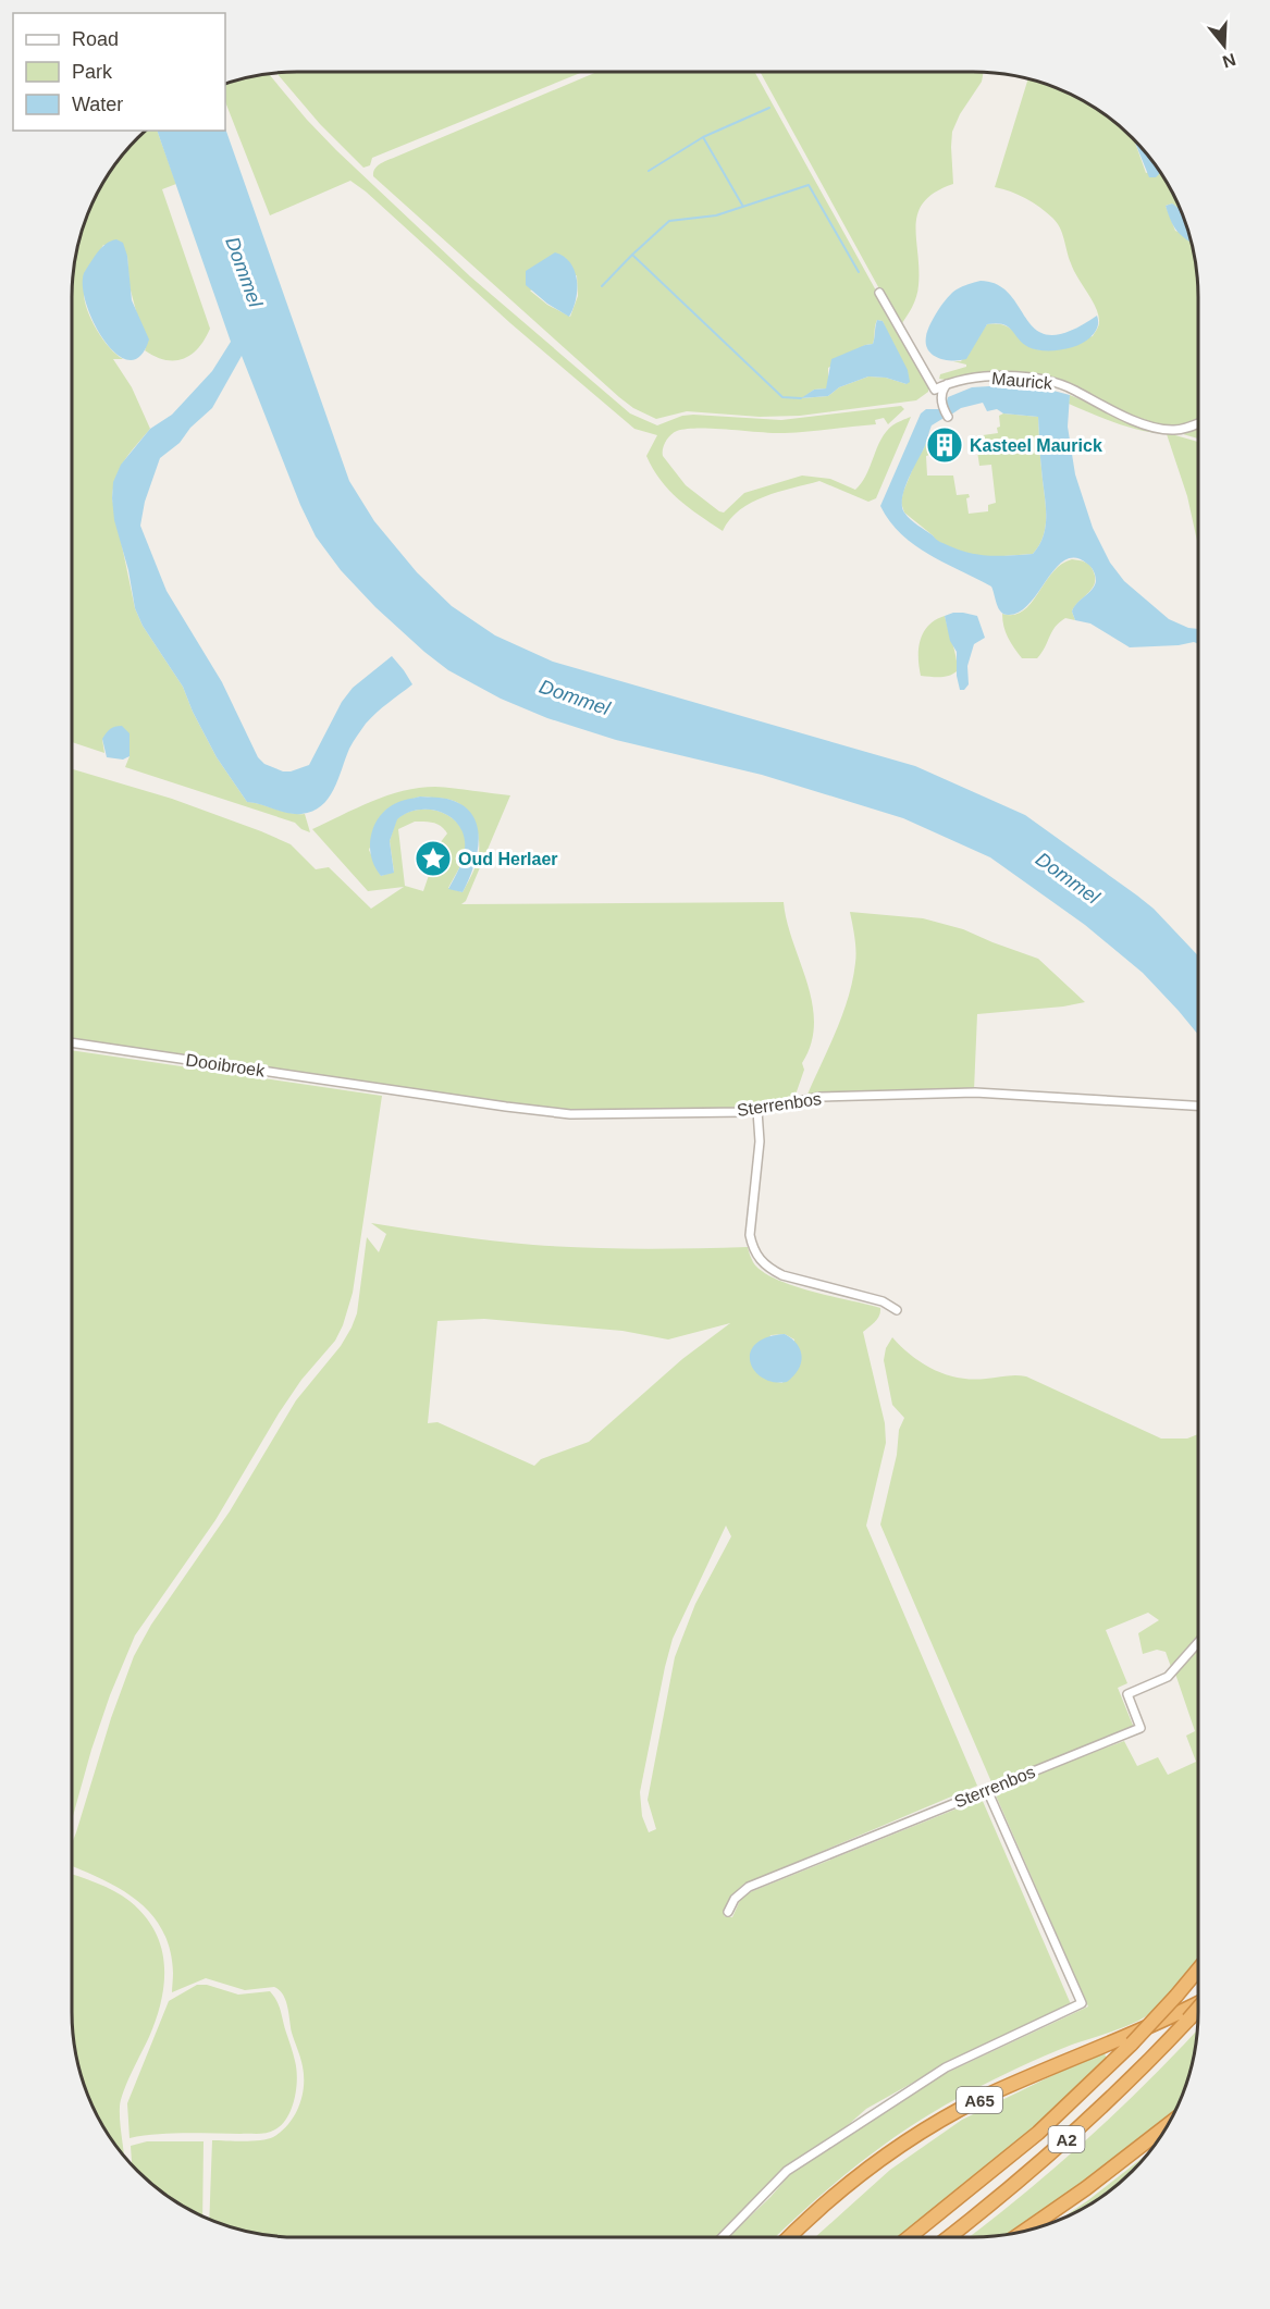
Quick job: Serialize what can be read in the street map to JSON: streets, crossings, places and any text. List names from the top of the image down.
{
  "streets": {
    "highway": ["A65", "A2"],
    "street": ["Maurick", "Dooibroek", "Sterrenbos"]
  },
  "crossings": [
    ["Dooibroek", "Sterrenbos"]
  ],
  "water": ["Dommel"],
  "places": {
    "building": ["Kasteel Maurick"],
    "place": ["Oud Herlaer"]
  },
  "legend": ["Road", "Park", "Water"],
  "north": "bottom"
}
